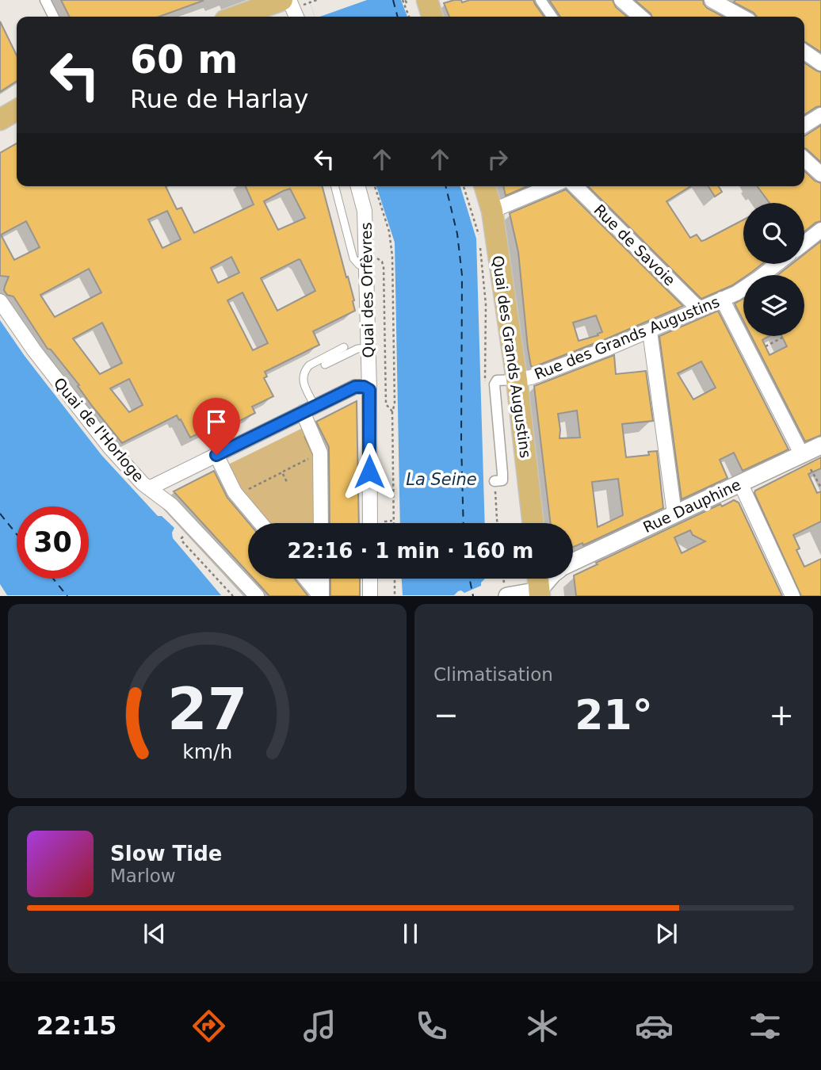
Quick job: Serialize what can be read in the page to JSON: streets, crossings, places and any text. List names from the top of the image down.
{
  "streets": {
    "main road": ["Quai des Grands Augustins"],
    "street": [
      "Rue de Savoie",
      "Quai des Orfèvres",
      "Rue des Grands Augustins",
      "Quai de l'Horloge",
      "Rue Dauphine"
    ]
  },
  "crossings": [
    ["Rue de Savoie", "Rue des Grands Augustins"],
    ["Rue des Grands Augustins", "Quai des Grands Augustins"]
  ],
  "water": ["La Seine"],
  "page": {
    "turn": ["60 m", "Rue de Harlay"],
    "limit": "30",
    "trip": "22:16 · 1 min · 160 m",
    "tile": "Climatisation",
    "heat": ["−", "21°", "+"],
    "song": ["Slow Tide", "Marlow"],
    "tabs": "22:15",
    "gauge": ["27", "km/h"]
  }
}
